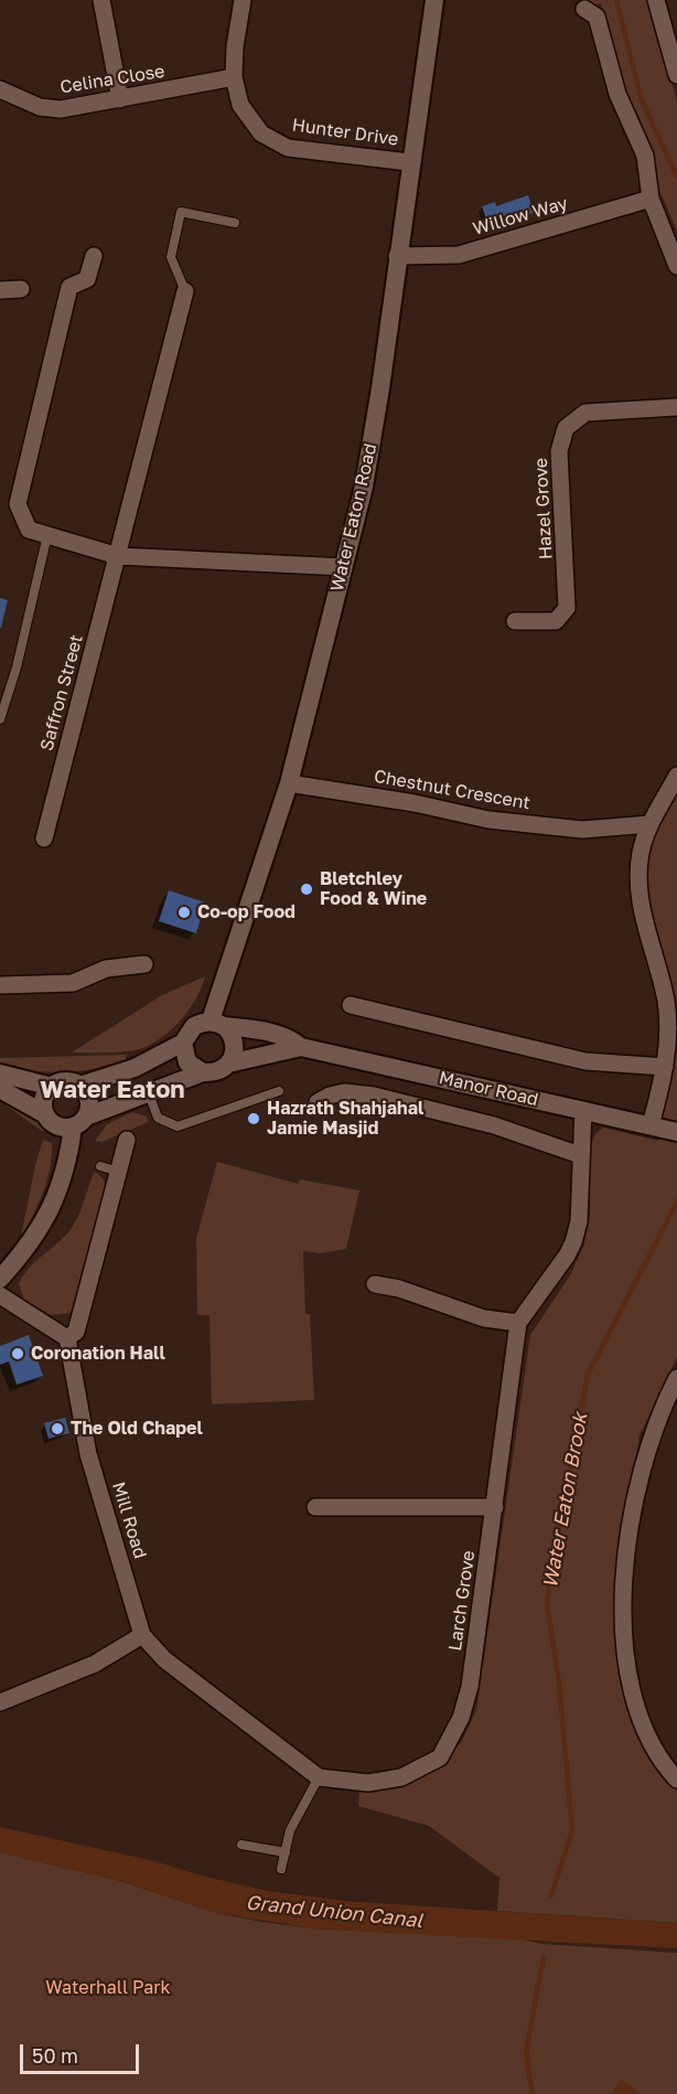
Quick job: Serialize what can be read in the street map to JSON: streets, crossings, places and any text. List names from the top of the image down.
{
  "streets": {
    "street": [
      "Celina Close",
      "Hunter Drive",
      "Willow Way",
      "Hazel Grove",
      "Water Eaton Road",
      "Saffron Street",
      "Chestnut Crescent",
      "Manor Road",
      "Mill Road",
      "Larch Grove"
    ]
  },
  "crossings": [
    ["Celina Close", "Hunter Drive"],
    ["Hunter Drive", "Water Eaton Road"],
    ["Willow Way", "Water Eaton Road"],
    ["Water Eaton Road", "Chestnut Crescent"],
    ["Water Eaton Road", "Manor Road"],
    ["Manor Road", "Larch Grove"]
  ],
  "districts": ["Water Eaton"],
  "water": ["Water Eaton Brook", "Grand Union Canal"],
  "parks": ["Waterhall Park"],
  "places": [
    "Bletchley Food & Wine",
    "Co-op Food",
    "Hazrath Shahjahal Jamie Masjid",
    "Coronation Hall",
    "The Old Chapel"
  ],
  "scale_bar": "50 m"
}
